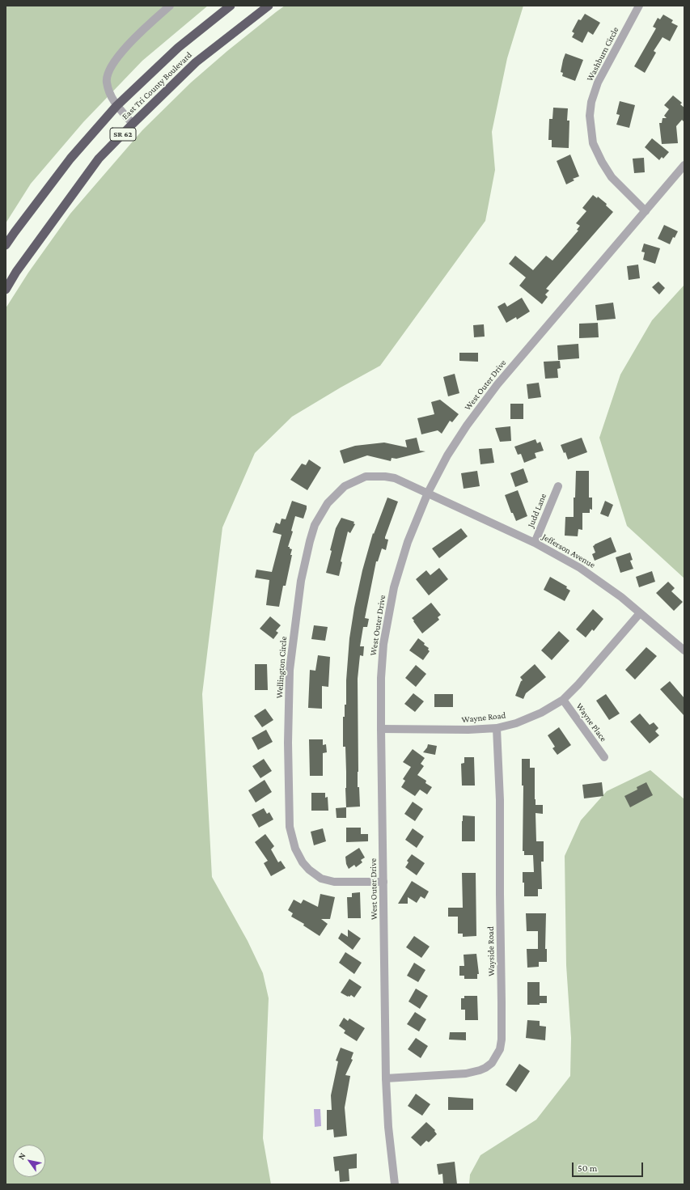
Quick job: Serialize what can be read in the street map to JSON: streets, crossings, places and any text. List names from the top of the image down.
{
  "streets": {
    "highway": ["East Tri County Boulevard", "SR 62"],
    "street": [
      "Washburn Circle",
      "West Outer Drive",
      "Judd Lane",
      "Jefferson Avenue",
      "Wellington Circle",
      "Wayne Road",
      "Wayne Place",
      "Wayside Road"
    ]
  },
  "crossings": [
    ["Washburn Circle", "West Outer Drive"],
    ["West Outer Drive", "Jefferson Avenue"],
    ["West Outer Drive", "Wellington Circle"],
    ["West Outer Drive", "Wayne Road"],
    ["West Outer Drive", "Wayside Road"],
    ["Judd Lane", "Jefferson Avenue"],
    ["Jefferson Avenue", "Wellington Circle"],
    ["Jefferson Avenue", "Wayne Road"],
    ["Wayne Road", "Wayne Place"],
    ["Wayne Road", "Wayside Road"]
  ],
  "scale_bar": "50 m",
  "north": "top left"
}
